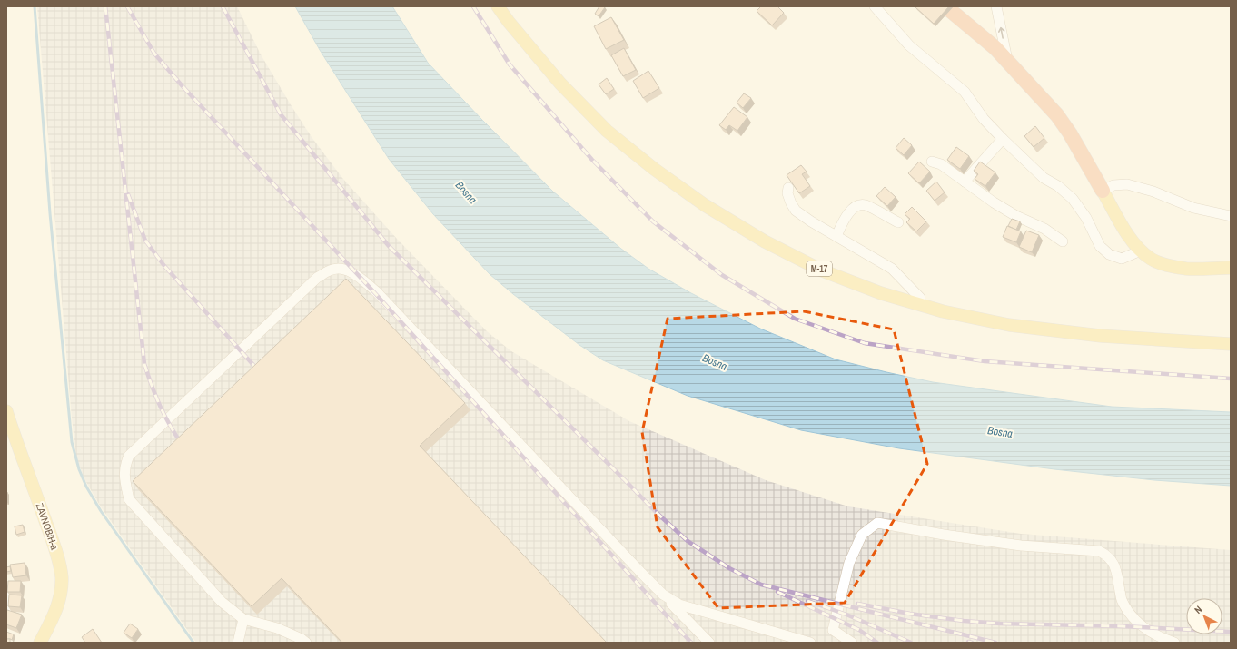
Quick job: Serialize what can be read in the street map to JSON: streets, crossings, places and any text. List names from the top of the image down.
{
  "streets": {
    "main road": ["M-17", "ZAVNOBiH-a"]
  },
  "water": ["Bosna"],
  "north": "top left"
}
